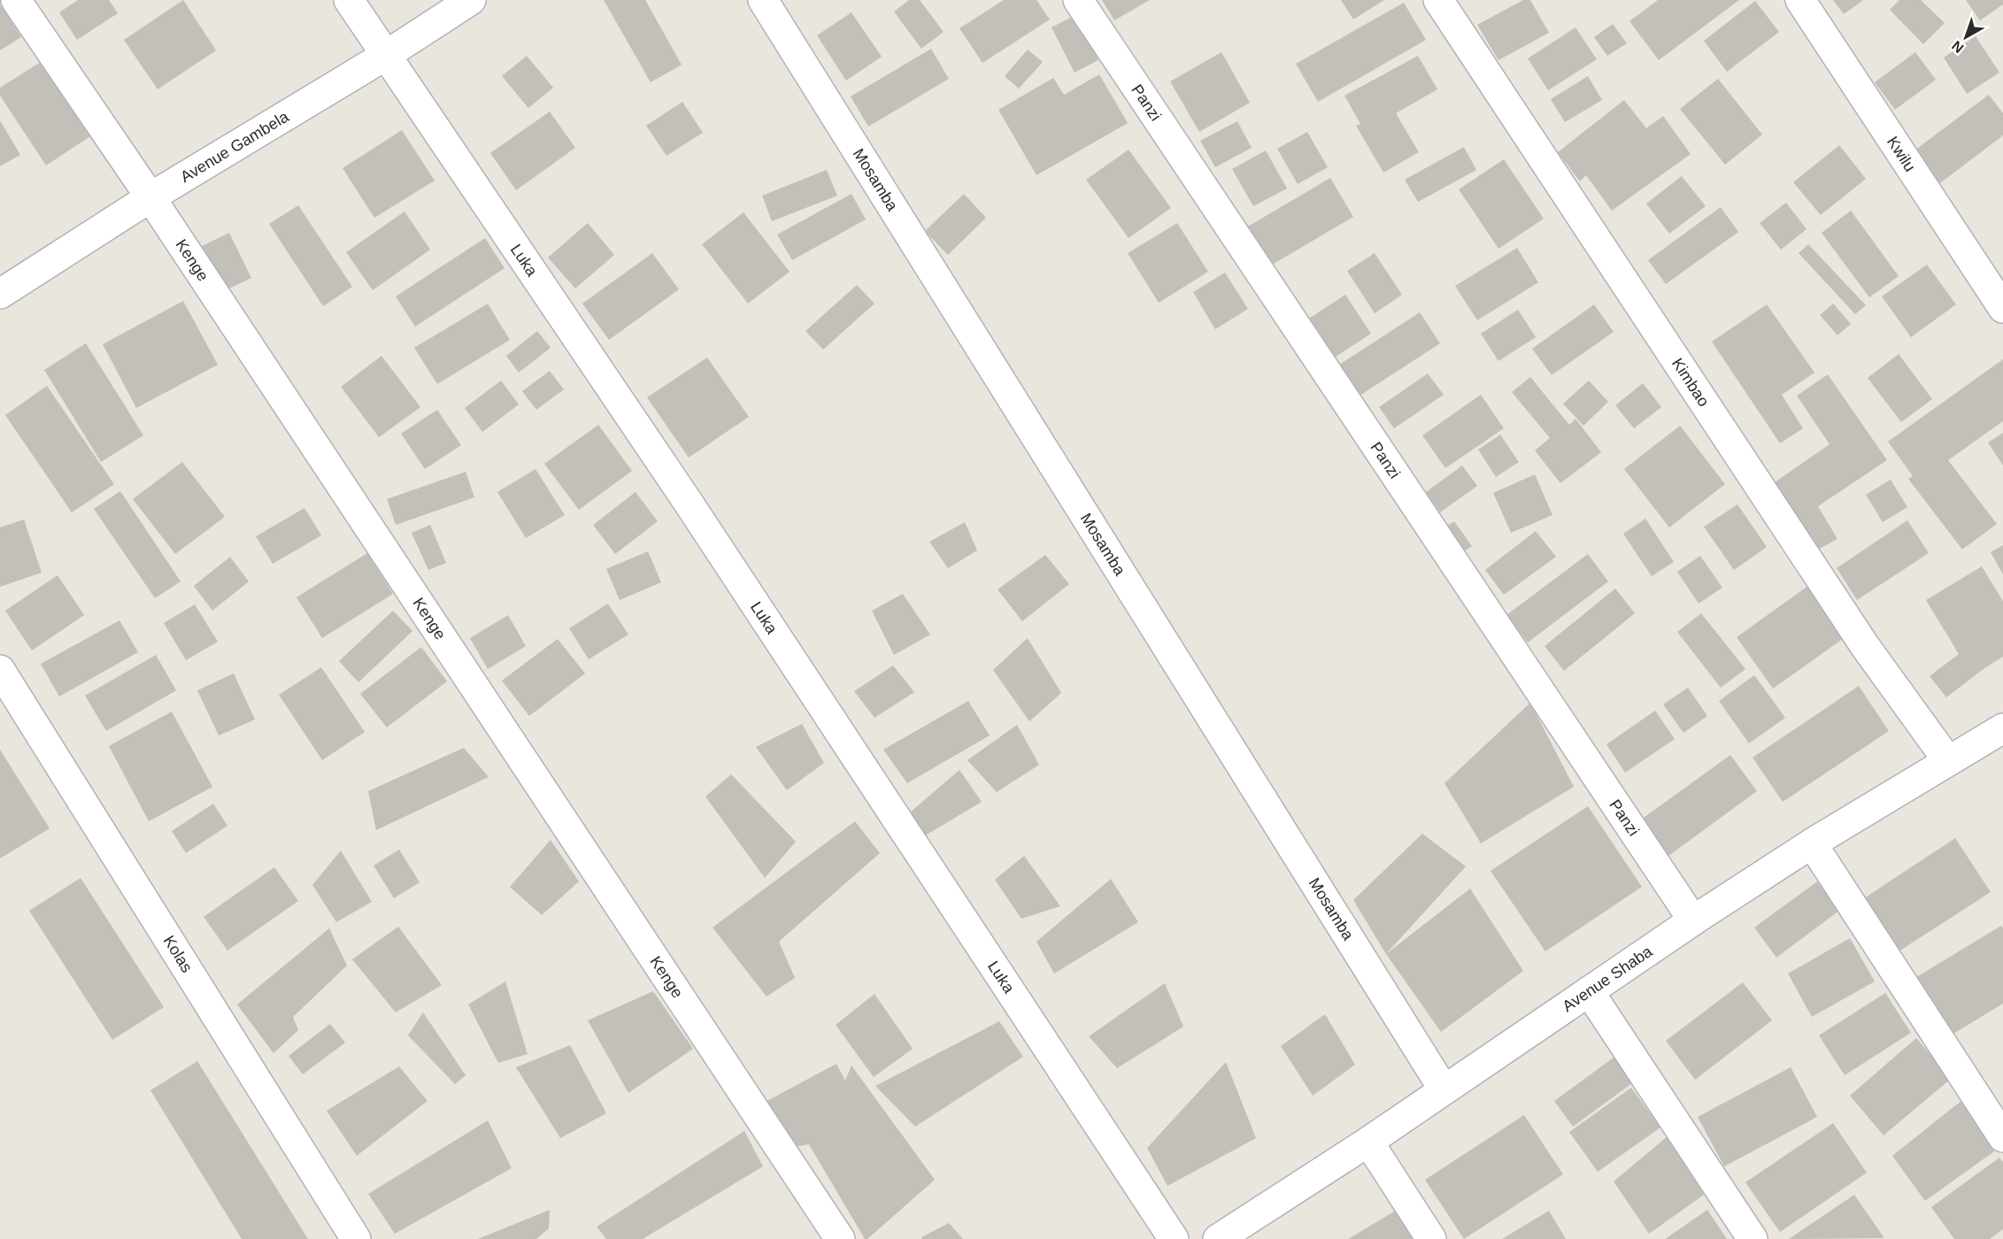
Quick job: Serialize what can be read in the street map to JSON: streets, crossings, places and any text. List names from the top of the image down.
{
  "streets": {
    "street": [
      "Panzi",
      "Avenue Gambela",
      "Kwilu",
      "Mosamba",
      "Kenge",
      "Luka",
      "Kimbao",
      "Kolas",
      "Avenue Shaba"
    ]
  },
  "crossings": [
    ["Panzi", "Avenue Shaba"],
    ["Avenue Gambela", "Kenge"],
    ["Avenue Gambela", "Luka"],
    ["Mosamba", "Avenue Shaba"],
    ["Kimbao", "Avenue Shaba"]
  ],
  "north": "bottom left"
}
